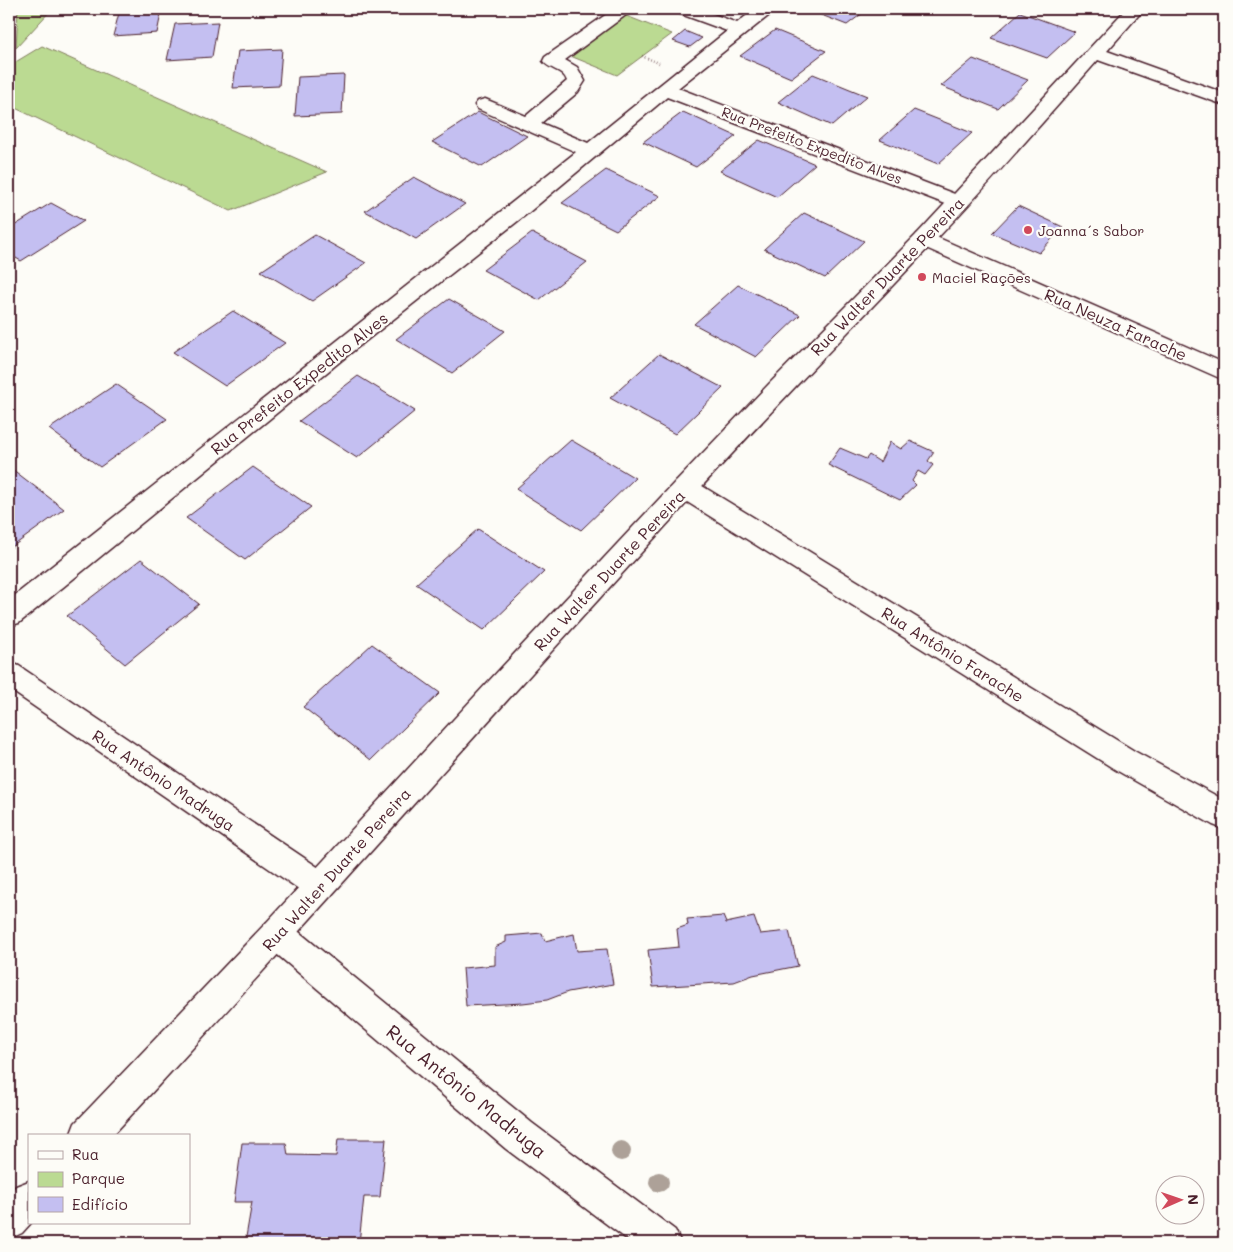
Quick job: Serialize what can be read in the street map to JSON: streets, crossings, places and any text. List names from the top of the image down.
{
  "streets": {
    "street": [
      "Rua Prefeito Expedito Alves",
      "Rua Walter Duarte Pereira",
      "Rua Neuza Farache",
      "Rua Antônio Farache",
      "Rua Antônio Madruga"
    ]
  },
  "crossings": [
    ["Rua Prefeito Expedito Alves", "Rua Walter Duarte Pereira"],
    ["Rua Walter Duarte Pereira", "Rua Neuza Farache"],
    ["Rua Walter Duarte Pereira", "Rua Antônio Farache"],
    ["Rua Walter Duarte Pereira", "Rua Antônio Madruga"]
  ],
  "places": ["Joanna´s Sabor", "Maciel Rações"],
  "legend": ["Rua", "Parque", "Edifício"],
  "north": "right"
}
